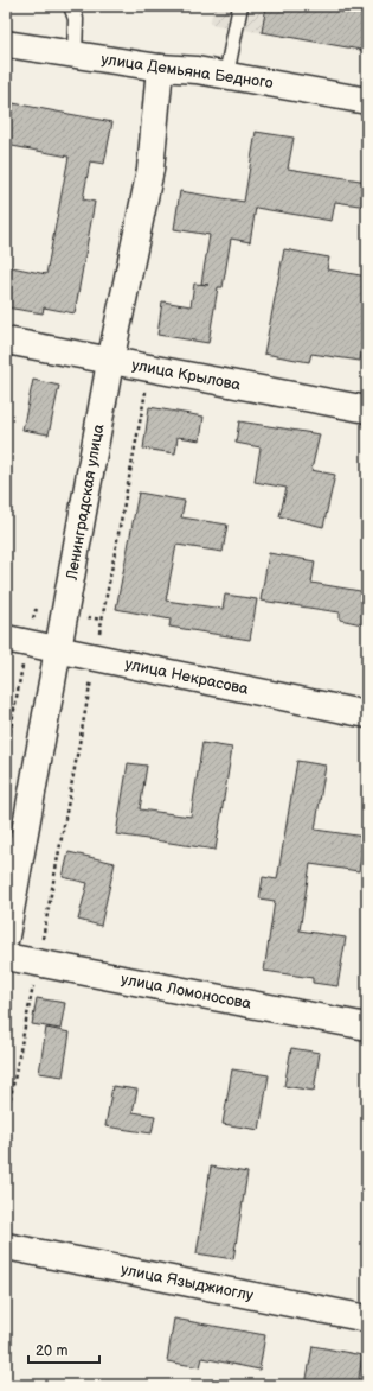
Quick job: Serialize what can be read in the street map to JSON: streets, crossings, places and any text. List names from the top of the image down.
{
  "streets": {
    "street": [
      "улица Демьяна Бедного",
      "улица Крылова",
      "Ленинградская улица",
      "улица Некрасова",
      "улица Ломоносова",
      "улица Языджиоглу"
    ]
  },
  "crossings": [
    ["улица Демьяна Бедного", "Ленинградская улица"],
    ["улица Крылова", "Ленинградская улица"],
    ["Ленинградская улица", "улица Некрасова"]
  ],
  "scale_bar": "20 m"
}
